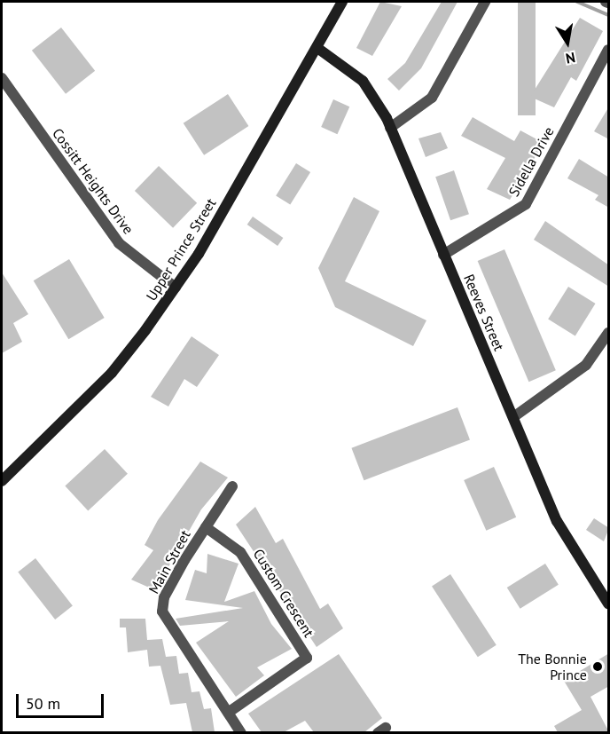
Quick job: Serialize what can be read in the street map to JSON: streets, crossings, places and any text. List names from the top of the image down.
{
  "streets": {
    "street": [
      "Sidella Drive",
      "Cossitt Heights Drive",
      "Upper Prince Street",
      "Reeves Street",
      "Main Street",
      "Custom Crescent"
    ]
  },
  "crossings": [
    ["Sidella Drive", "Reeves Street"],
    ["Cossitt Heights Drive", "Upper Prince Street"],
    ["Upper Prince Street", "Reeves Street"],
    ["Main Street", "Custom Crescent"]
  ],
  "places": ["The Bonnie Prince"],
  "scale_bar": "50 m",
  "north": "bottom"
}
